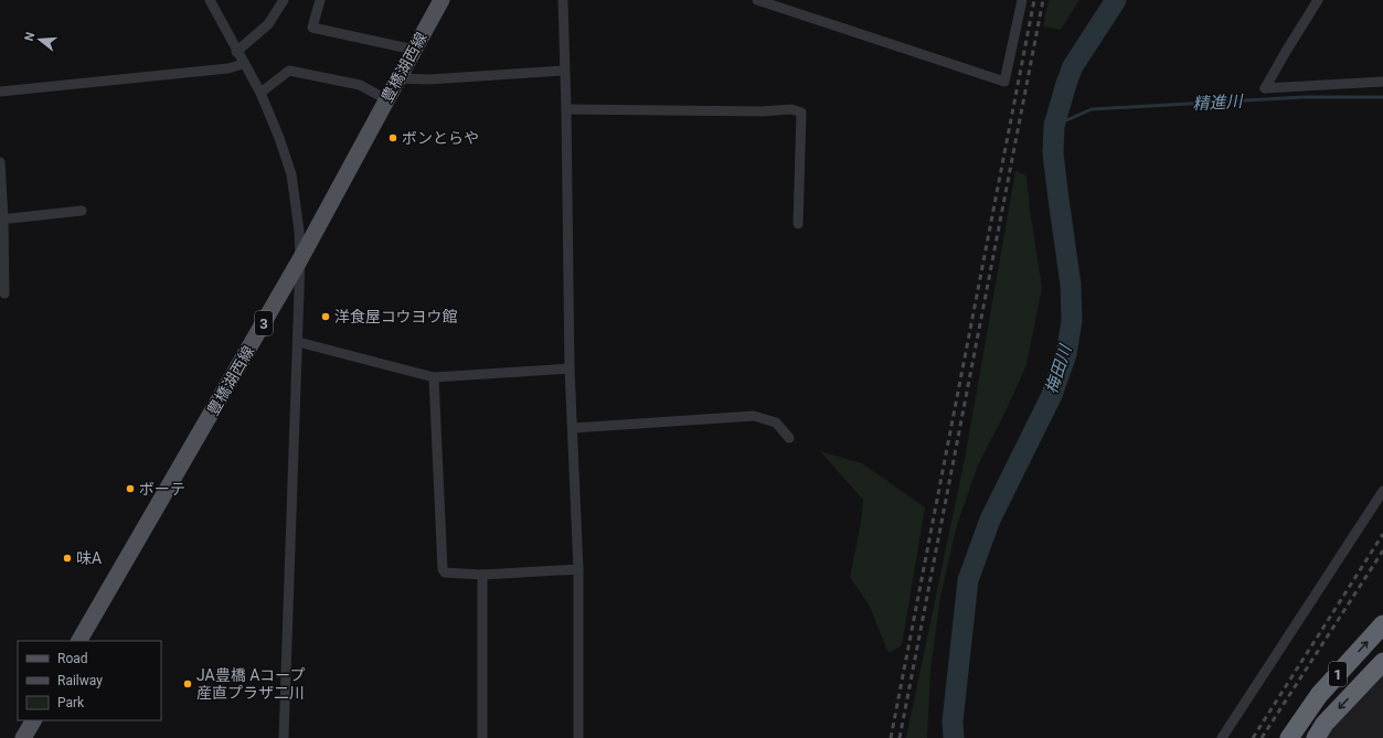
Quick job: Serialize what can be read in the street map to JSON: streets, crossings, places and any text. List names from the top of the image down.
{
  "streets": {
    "highway": ["1"],
    "main road": ["豊橋湖西線", "3"]
  },
  "water": ["精進川", "梅田川"],
  "places": [
    "ボンとらや",
    "洋食屋コウヨウ館",
    "ボーテ",
    "味A",
    "JA豊橋 Aコープ 産直プラザ二川"
  ],
  "legend": ["Road", "Railway", "Park"],
  "north": "left"
}
